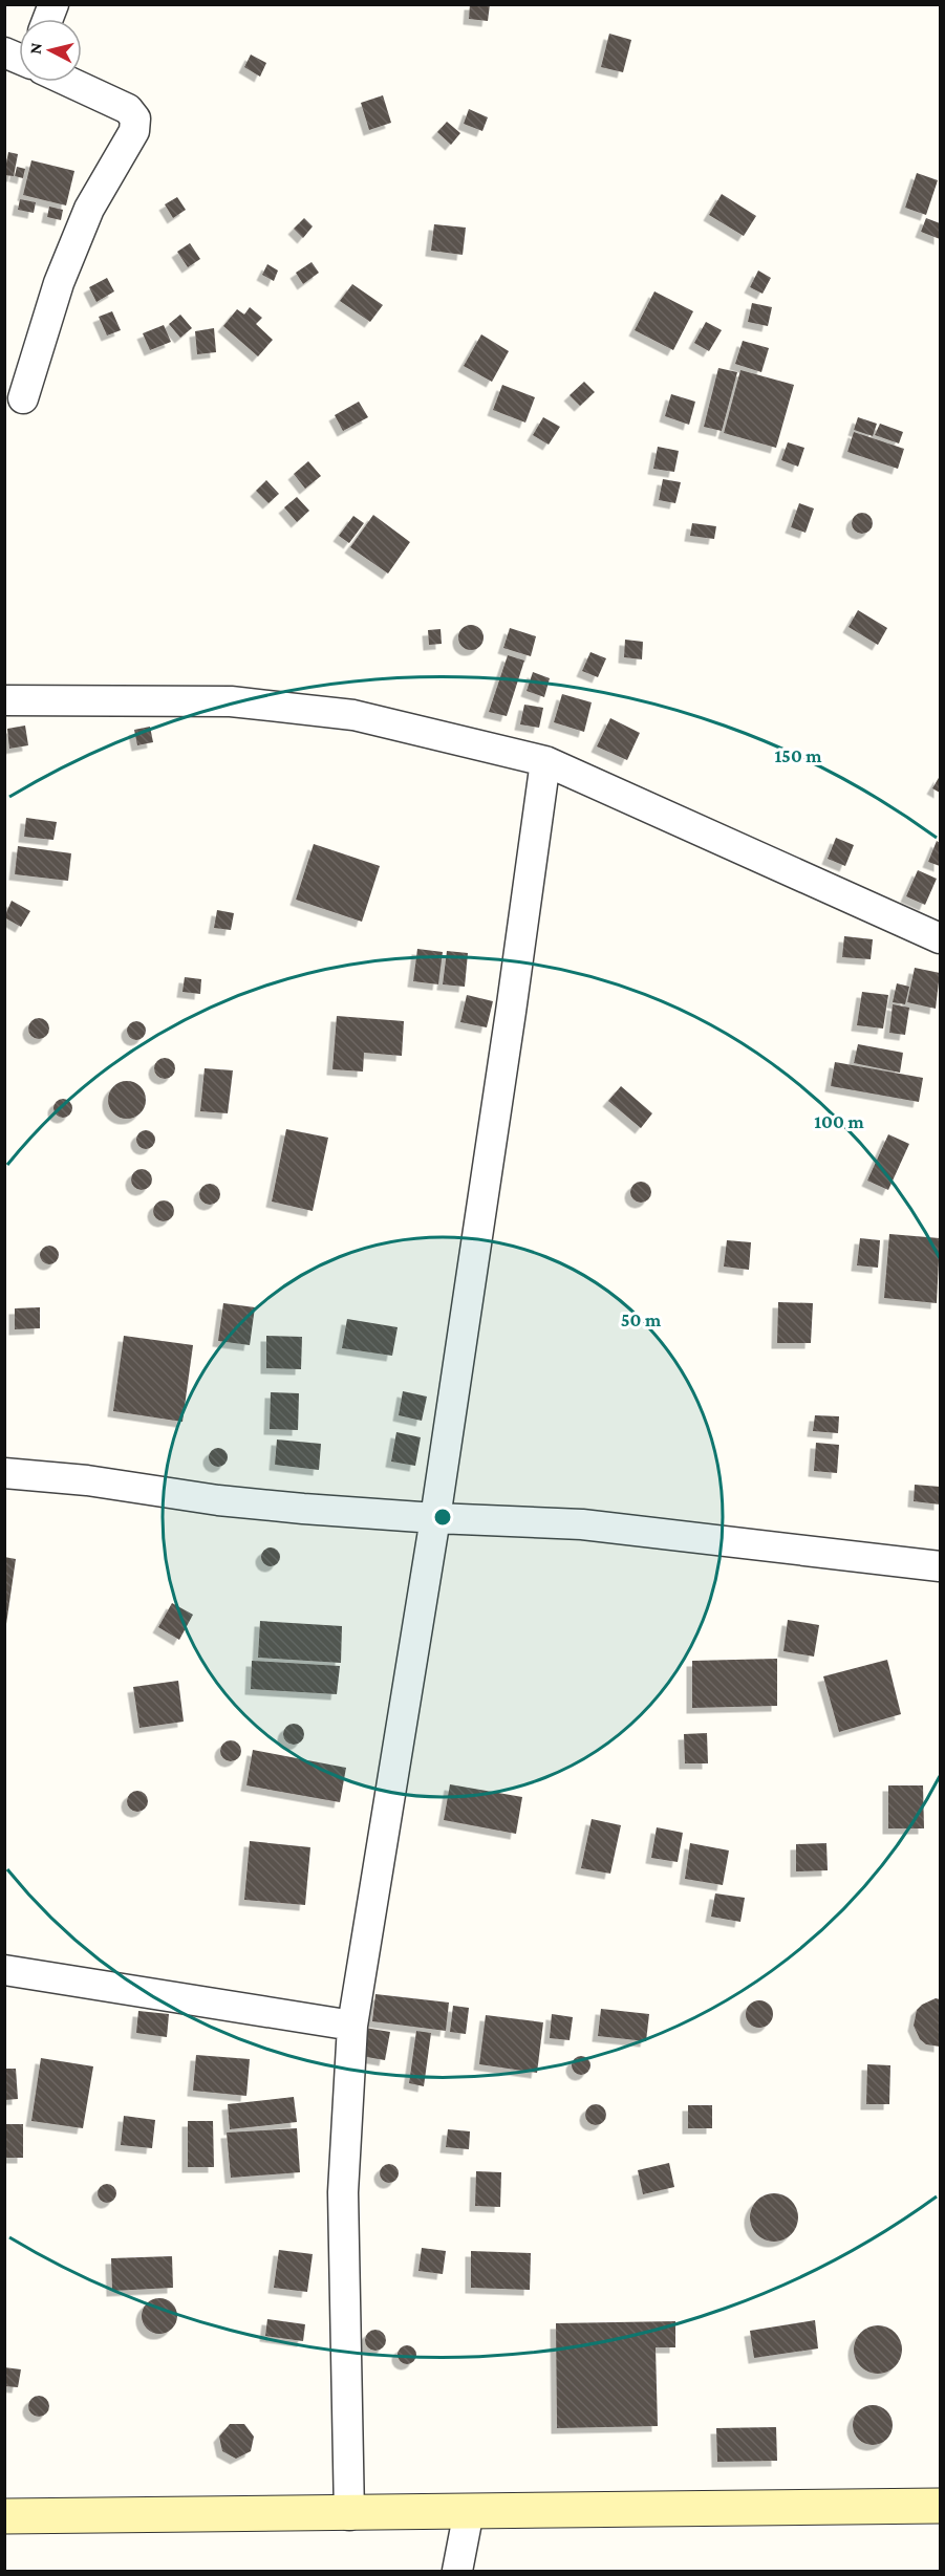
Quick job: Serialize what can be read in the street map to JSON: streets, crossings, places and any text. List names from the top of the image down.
{
  "north": "left",
  "rings": ["150 m", "100 m", "50 m"]
}
